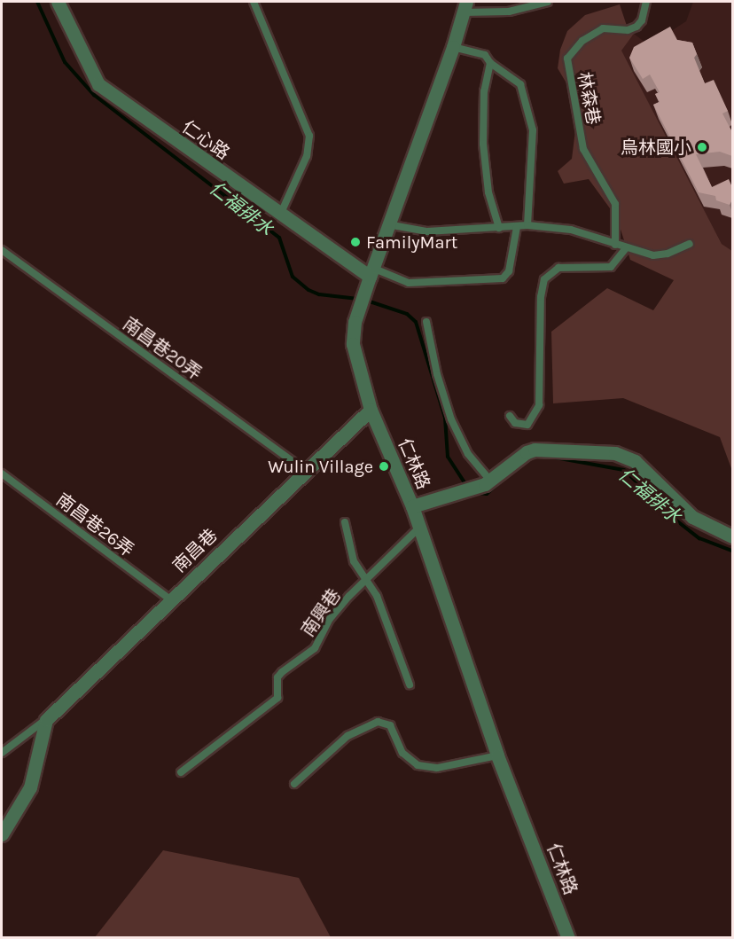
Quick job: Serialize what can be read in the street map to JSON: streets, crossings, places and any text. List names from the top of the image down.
{
  "streets": {
    "street": ["仁心路", "仁林路", "南昌巷"],
    "lane": [
      "林森巷",
      "南昌巷20弄",
      "南昌巷26弄",
      "南興巷"
    ]
  },
  "crossings": [
    ["仁心路", "仁林路"],
    ["南昌巷20弄", "南昌巷"],
    ["仁林路", "南昌巷"],
    ["仁林路", "南興巷"],
    ["南昌巷26弄", "南昌巷"]
  ],
  "water": ["仁福排水"],
  "places": ["烏林國小", "FamilyMart", "Wulin Village"]
}
